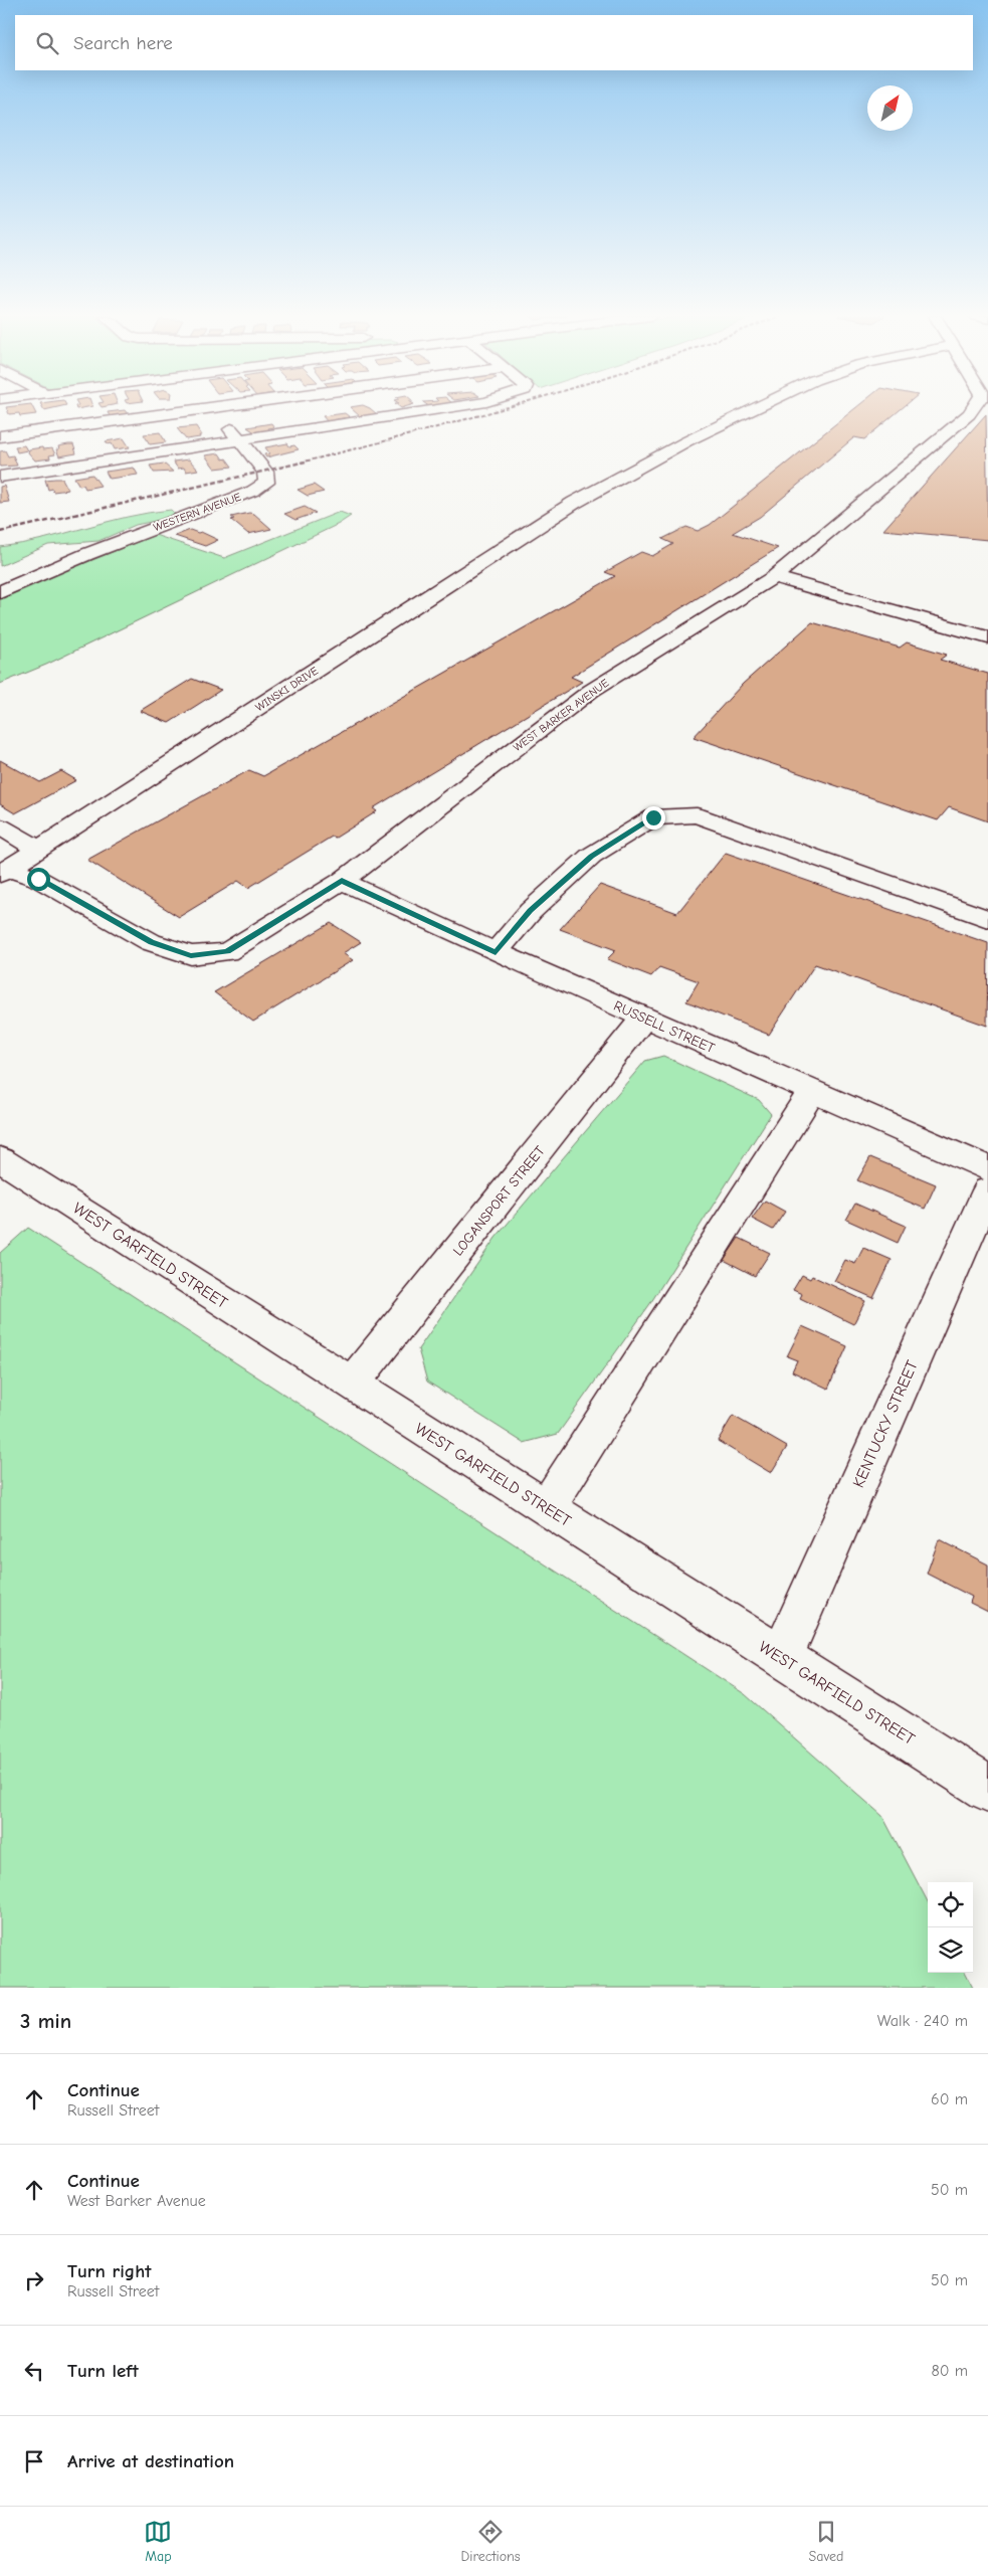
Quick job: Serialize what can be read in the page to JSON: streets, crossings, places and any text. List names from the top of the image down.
{
  "streets": {
    "street": [
      "WESTERN AVENUE",
      "WINSKI DRIVE",
      "WEST BARKER AVENUE",
      "RUSSELL STREET",
      "LOGANSPORT STREET",
      "WEST GARFIELD STREET",
      "KENTUCKY STREET"
    ]
  },
  "crossings": [
    ["WINSKI DRIVE", "WEST BARKER AVENUE"],
    ["WEST BARKER AVENUE", "RUSSELL STREET"],
    ["RUSSELL STREET", "LOGANSPORT STREET"],
    ["LOGANSPORT STREET", "WEST GARFIELD STREET"],
    ["WEST GARFIELD STREET", "KENTUCKY STREET"]
  ],
  "north": "top right",
  "page": {
    "search": "Search here",
    "heading": ["3 min", "Walk · 240 m"],
    "list": [
      ["Continue", "Russell Street", "60 m"],
      ["Continue", "West Barker Avenue", "50 m"],
      ["Turn right", "Russell Street", "50 m"],
      ["Turn left", "80 m"],
      "Arrive at destination"
    ],
    "nav": ["Map", "Directions", "Saved"]
  }
}
